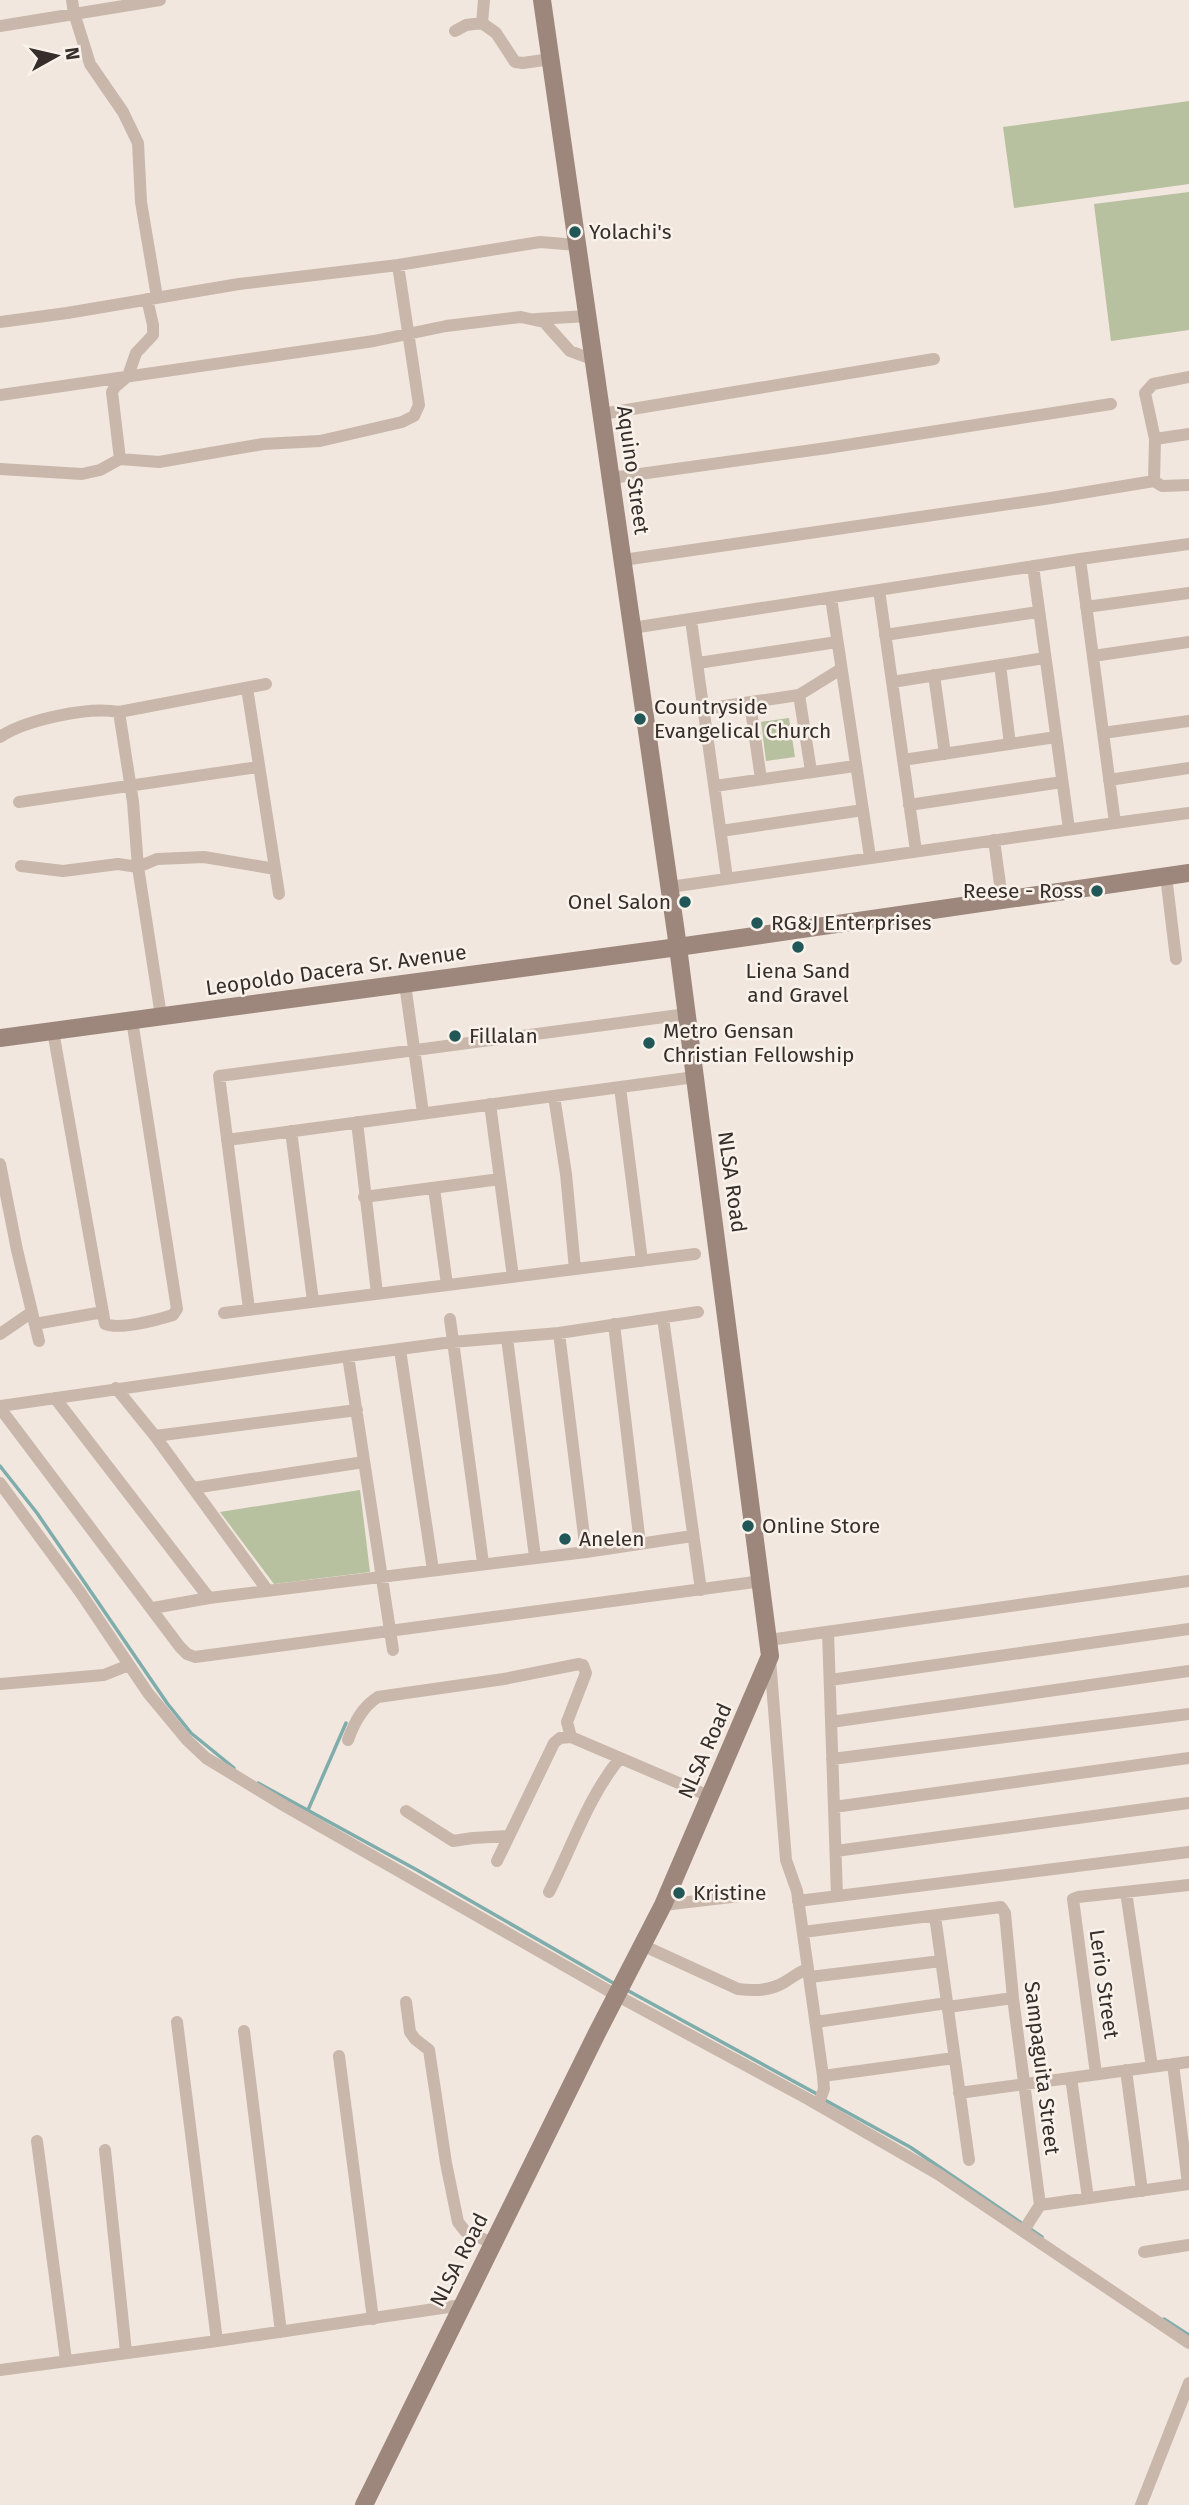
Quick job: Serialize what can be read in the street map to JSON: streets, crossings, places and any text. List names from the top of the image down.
{
  "streets": {
    "main road": ["Aquino Street", "Leopoldo Dacera Sr. Avenue", "NLSA Road"],
    "street": ["Lerio Street", "Sampaguita Street"]
  },
  "crossings": [
    ["Aquino Street", "Leopoldo Dacera Sr. Avenue"],
    ["Aquino Street", "NLSA Road"],
    ["Leopoldo Dacera Sr. Avenue", "NLSA Road"]
  ],
  "places": [
    "Yolachi's",
    "Countryside Evangelical Church",
    "Reese - Ross",
    "Onel Salon",
    "RG&J Enterprises",
    "Liena Sand and Gravel",
    "Fillalan",
    "Metro Gensan Christian Fellowship",
    "Online Store",
    "Anelen",
    "Kristine"
  ],
  "north": "right"
}
